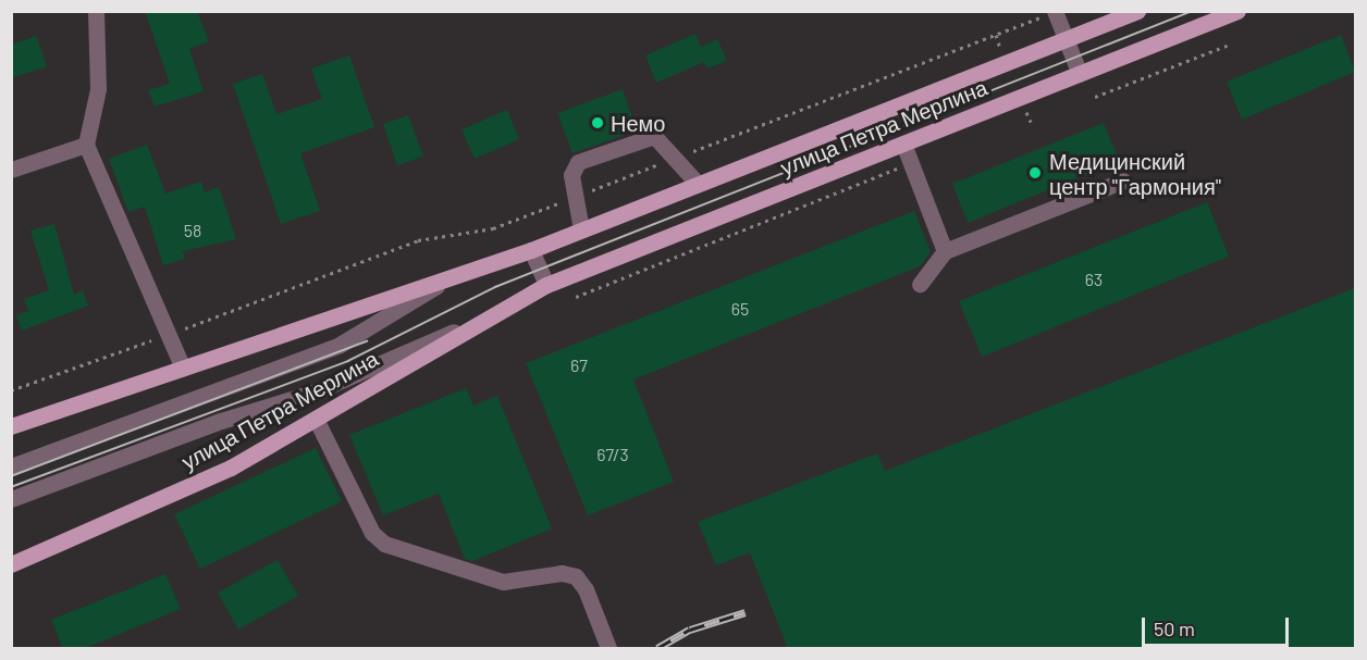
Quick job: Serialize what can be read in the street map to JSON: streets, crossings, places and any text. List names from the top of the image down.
{
  "streets": {
    "main road": ["улица Петра Мерлина"]
  },
  "places": ["Немо", "Медицинский центр \"Гармония\""],
  "house_numbers": [
    "58",
    "63",
    "65",
    "67",
    "67/3"
  ],
  "scale_bar": "50 m"
}
